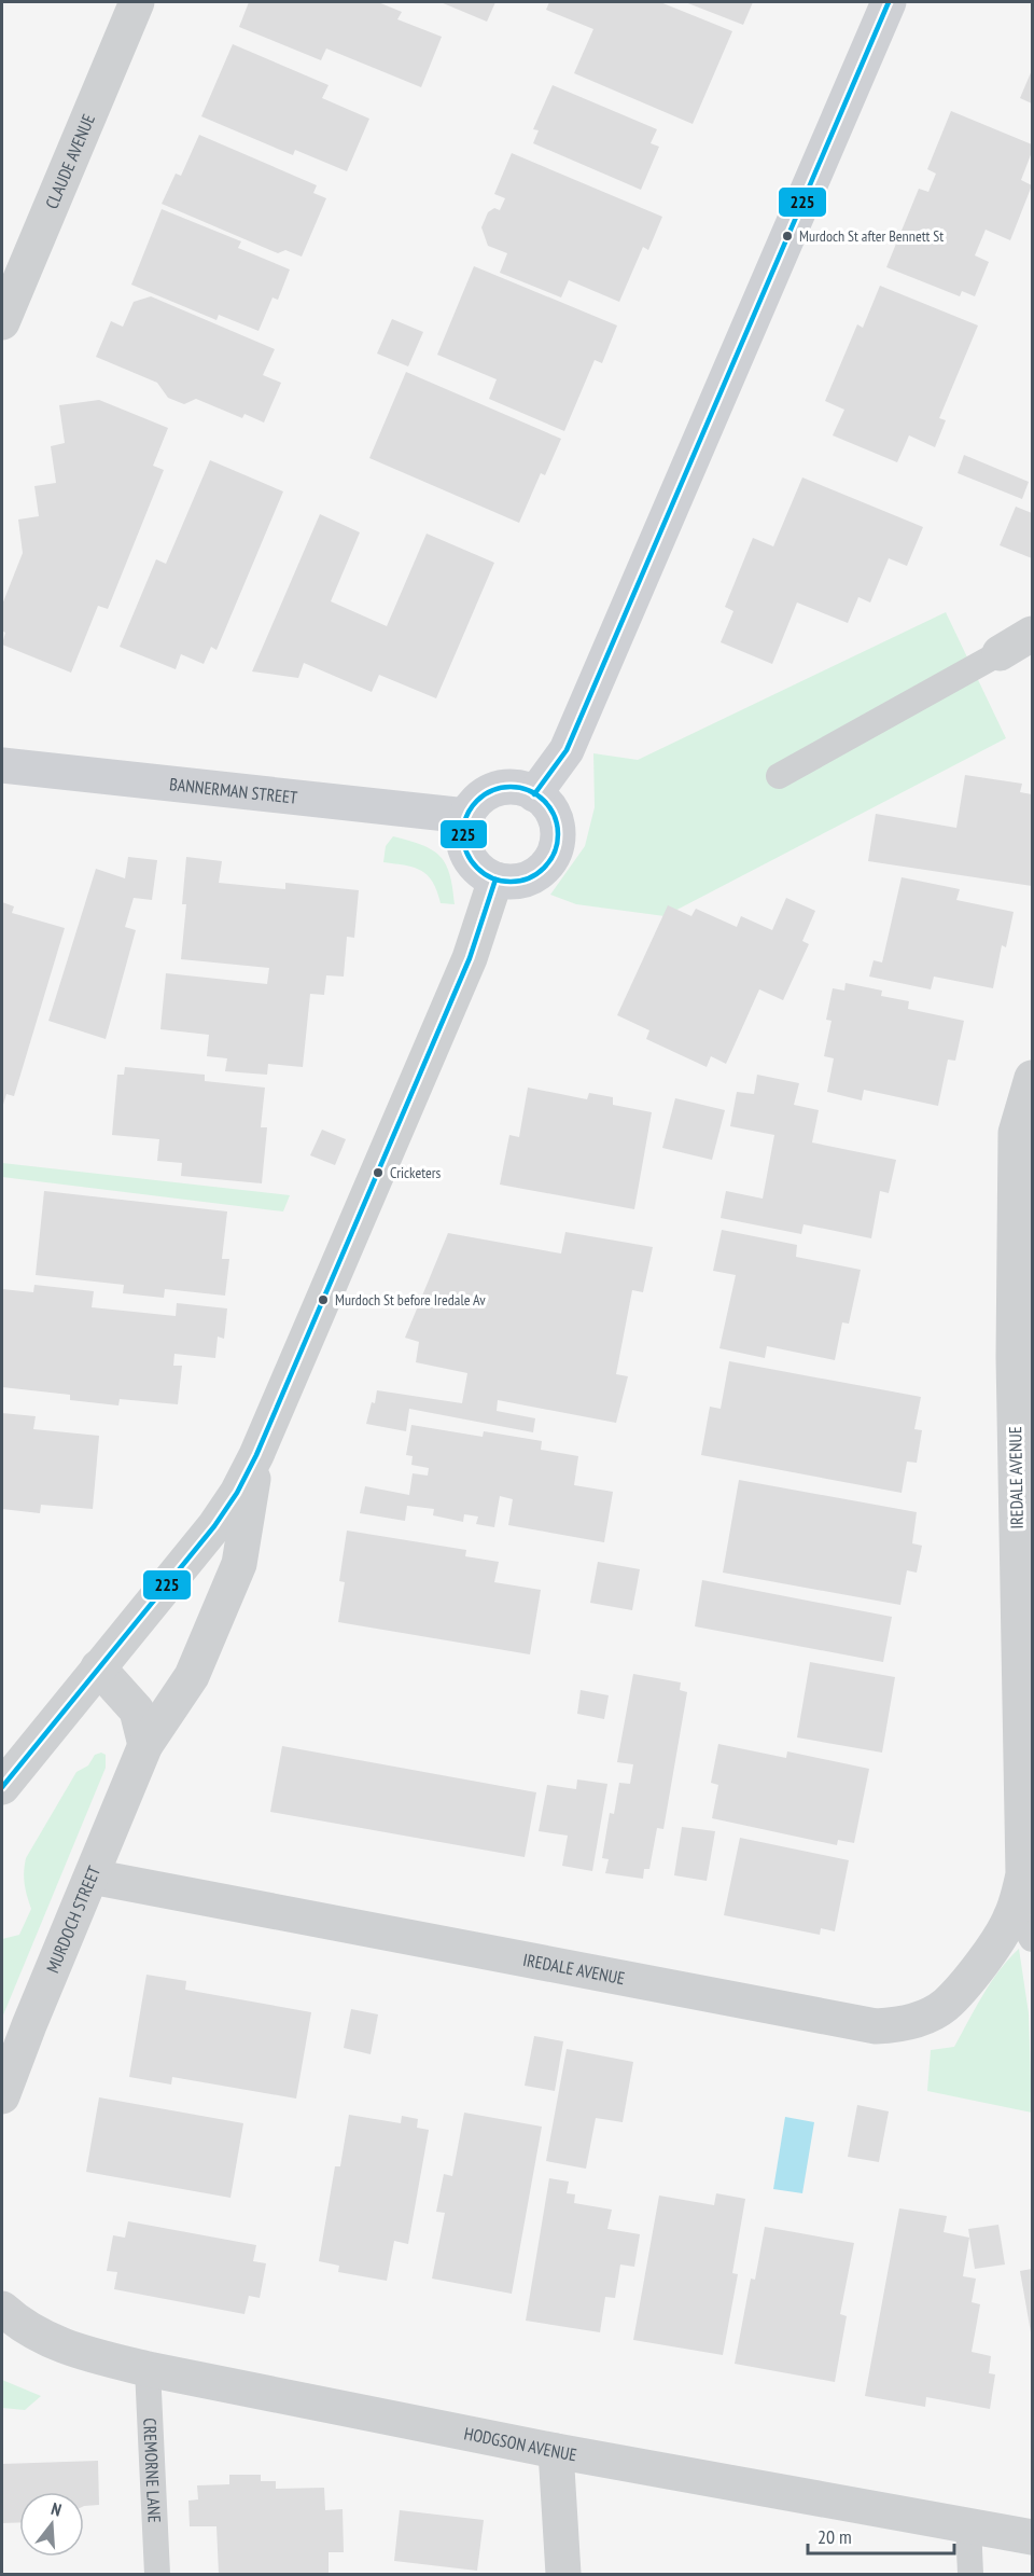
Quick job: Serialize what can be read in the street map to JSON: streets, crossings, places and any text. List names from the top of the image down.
{
  "streets": {
    "main road": ["BANNERMAN STREET"],
    "street": [
      "CLAUDE AVENUE",
      "IREDALE AVENUE",
      "MURDOCH STREET",
      "HODGSON AVENUE"
    ],
    "lane": ["CREMORNE LANE"]
  },
  "crossings": [
    ["BANNERMAN STREET", "MURDOCH STREET"],
    ["IREDALE AVENUE", "MURDOCH STREET"],
    ["HODGSON AVENUE", "CREMORNE LANE"]
  ],
  "places": ["Murdoch St after Bennett St", "Cricketers", "Murdoch St before Iredale Av"],
  "lines": ["transit line 225"],
  "scale_bar": "20 m",
  "north": "top"
}
